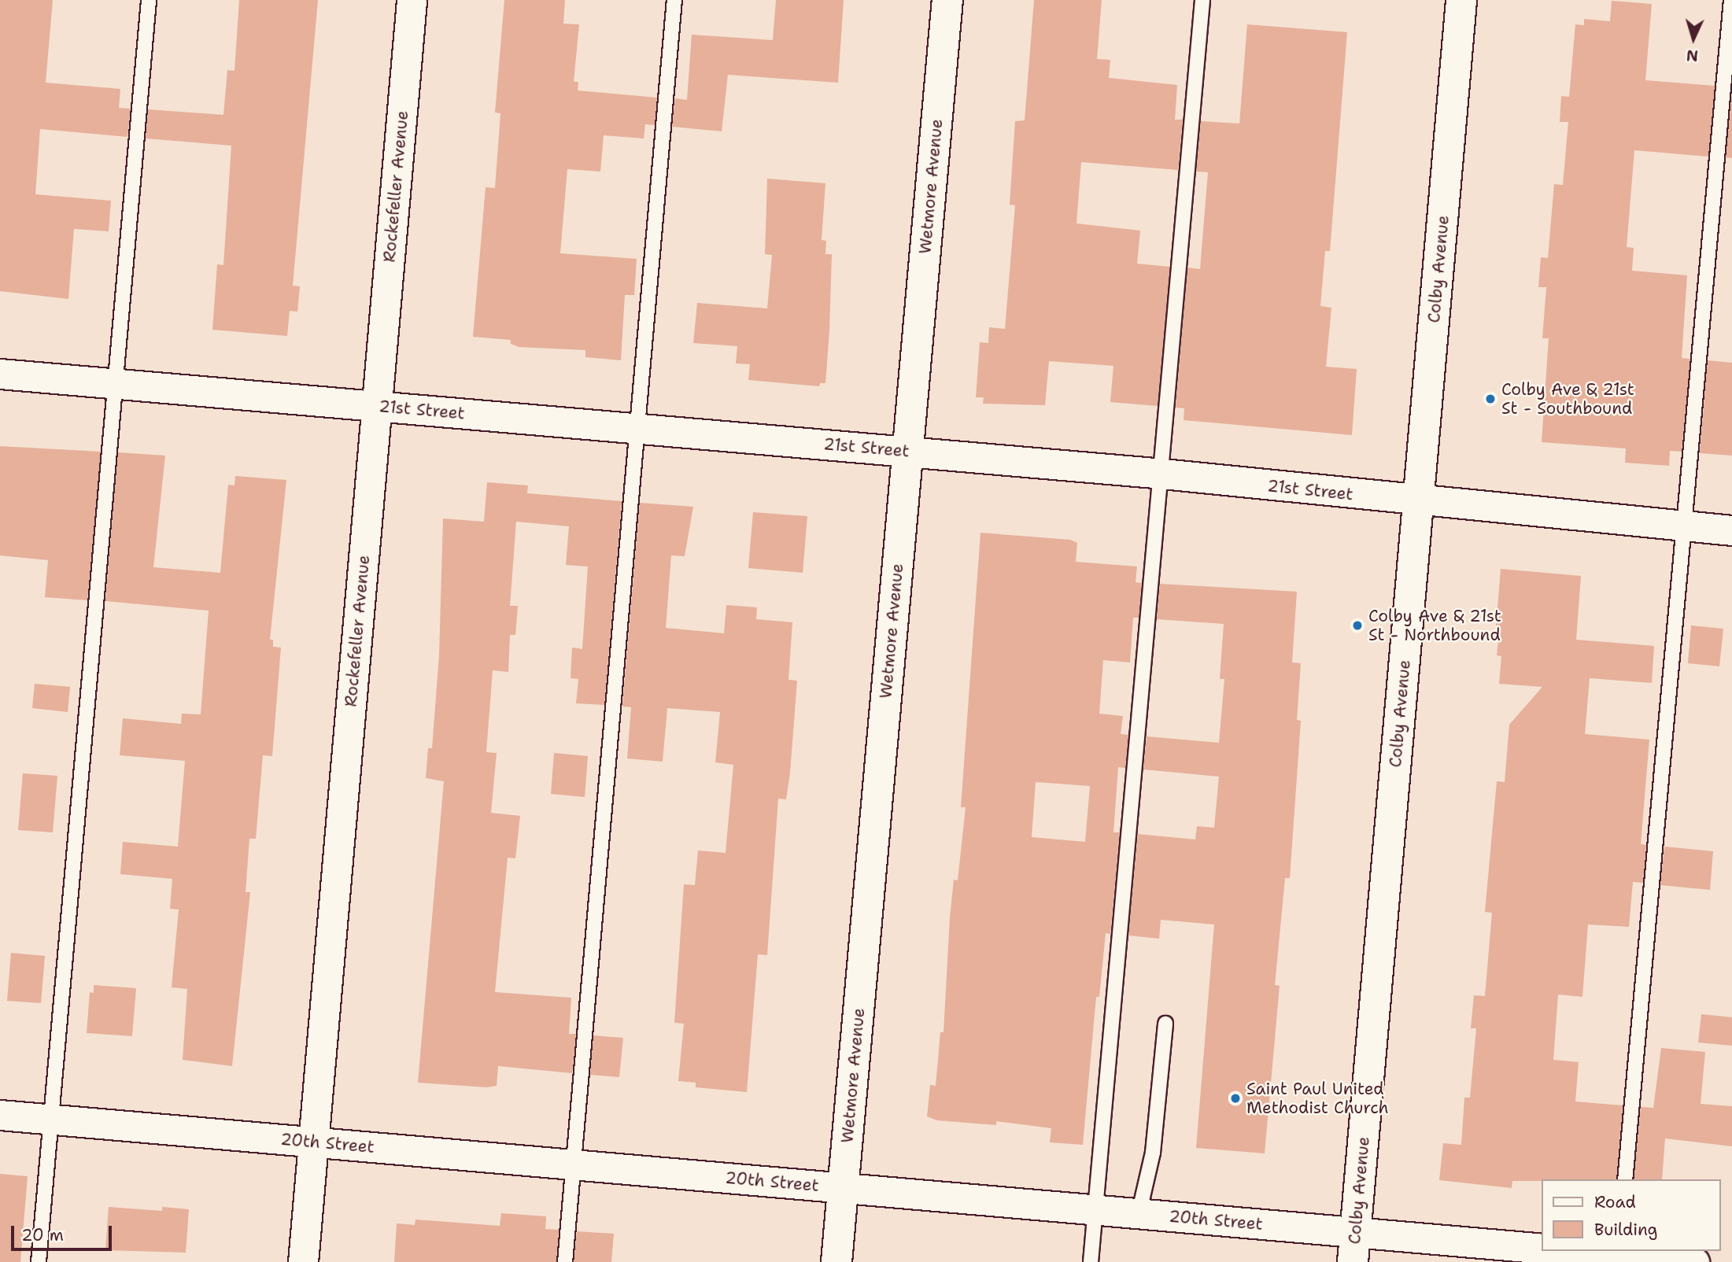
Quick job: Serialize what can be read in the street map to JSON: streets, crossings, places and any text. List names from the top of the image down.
{
  "streets": {
    "street": [
      "Rockefeller Avenue",
      "Wetmore Avenue",
      "Colby Avenue",
      "21st Street",
      "20th Street"
    ]
  },
  "crossings": [
    ["Rockefeller Avenue", "21st Street"],
    ["Rockefeller Avenue", "20th Street"],
    ["Wetmore Avenue", "21st Street"],
    ["Wetmore Avenue", "20th Street"],
    ["Colby Avenue", "21st Street"],
    ["Colby Avenue", "20th Street"]
  ],
  "places": ["Colby Ave & 21st St - Southbound", "Colby Ave & 21st St - Northbound", "Saint Paul United Methodist Church"],
  "legend": ["Road", "Building"],
  "scale_bar": "20 m",
  "north": "bottom"
}
